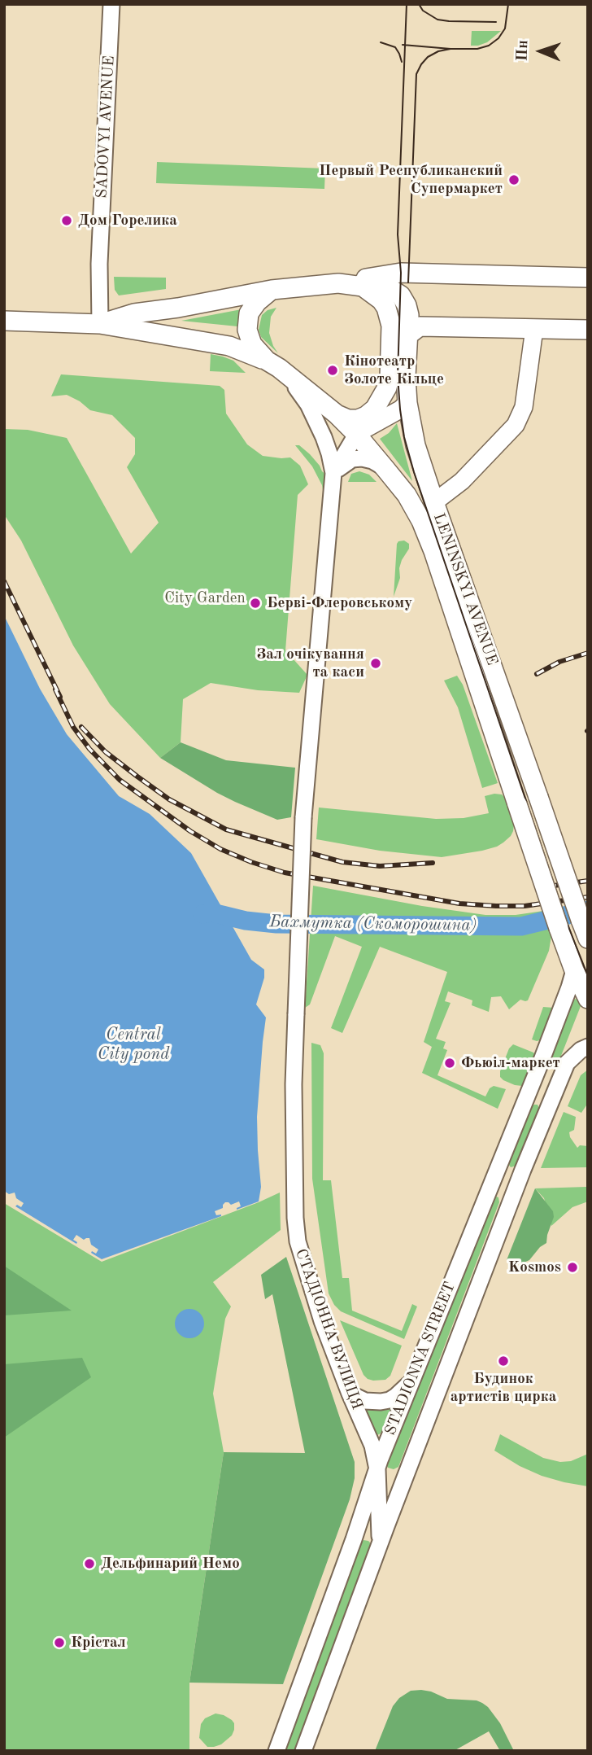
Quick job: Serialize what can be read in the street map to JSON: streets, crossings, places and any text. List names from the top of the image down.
{
  "streets": {
    "main road": ["LENINSKYI AVENUE"],
    "street": ["SADOVYI AVENUE", "СТАДІОННА ВУЛИЦЯ", "STADIONNA STREET"]
  },
  "crossings": [
    ["LENINSKYI AVENUE", "STADIONNA STREET"],
    ["СТАДІОННА ВУЛИЦЯ", "STADIONNA STREET"]
  ],
  "water": ["Бахмутка (Скоморошина)", "Central City pond"],
  "parks": ["City Garden"],
  "places": [
    "Первый Республиканский Супермаркет",
    "Дом Горелика",
    "Кінотеатр Золоте Кільце",
    "Берві-Флеровському",
    "Зал очікування та каси",
    "Фьюіл-маркет",
    "Kosmos",
    "Будинок артистів цирка",
    "Дельфинарий Немо",
    "Крістал"
  ],
  "north": "left"
}
